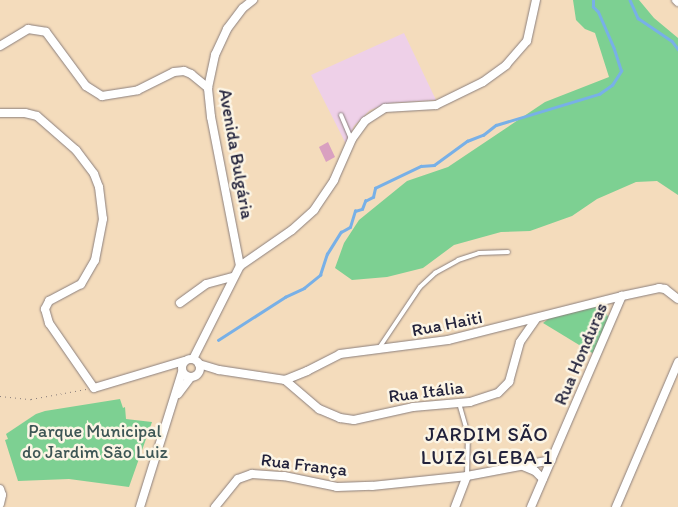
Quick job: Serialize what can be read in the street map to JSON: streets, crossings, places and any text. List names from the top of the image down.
{
  "streets": {
    "street": [
      "Avenida Bulgária",
      "Rua Haiti",
      "Rua Honduras",
      "Rua Itália",
      "Rua França"
    ]
  },
  "crossings": [
    ["Rua Haiti", "Rua Honduras"],
    ["Rua Haiti", "Rua Itália"],
    ["Rua Honduras", "Rua França"]
  ],
  "districts": ["JARDIM SÃO LUIZ GLEBA 1"],
  "parks": ["Parque Municipal do Jardim São Luiz"]
}
